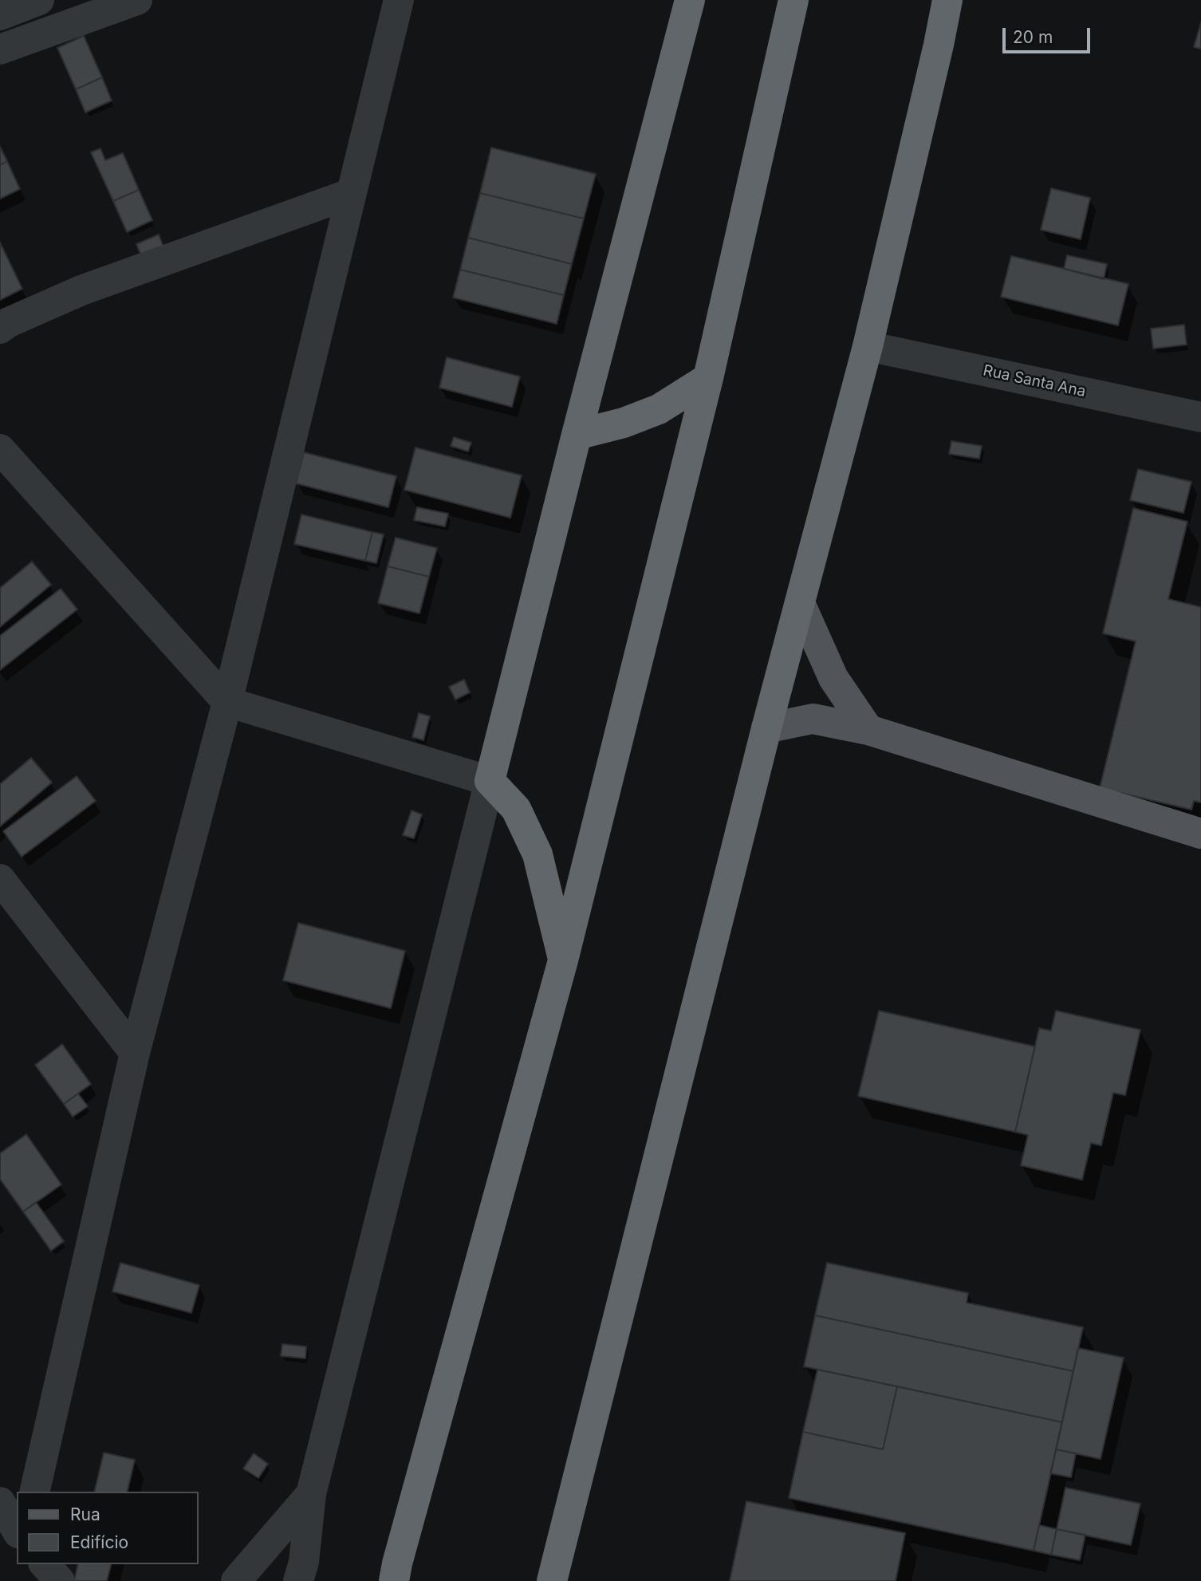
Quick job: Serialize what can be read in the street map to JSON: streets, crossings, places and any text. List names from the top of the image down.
{
  "streets": {
    "street": ["Rua Santa Ana"]
  },
  "legend": ["Rua", "Edifício"],
  "scale_bar": "20 m"
}
